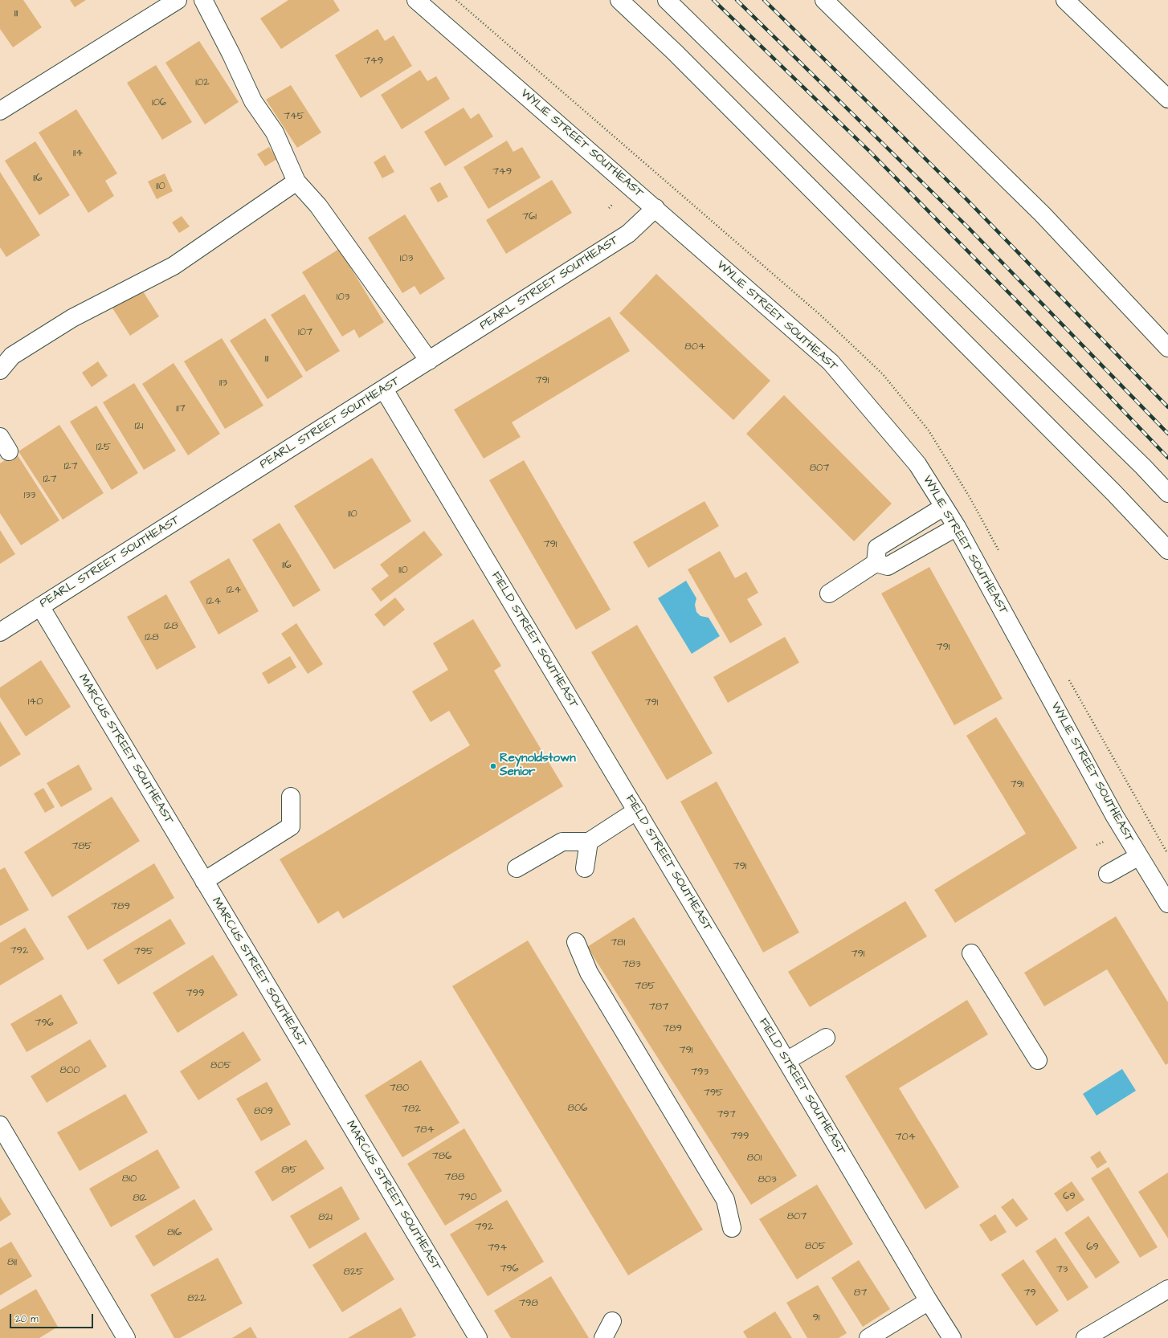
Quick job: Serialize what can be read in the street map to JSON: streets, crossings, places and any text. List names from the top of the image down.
{
  "streets": {
    "street": [
      "WYLIE STREET SOUTHEAST",
      "PEARL STREET SOUTHEAST",
      "FIELD STREET SOUTHEAST",
      "MARCUS STREET SOUTHEAST"
    ]
  },
  "crossings": [
    ["WYLIE STREET SOUTHEAST", "PEARL STREET SOUTHEAST"],
    ["PEARL STREET SOUTHEAST", "FIELD STREET SOUTHEAST"],
    ["PEARL STREET SOUTHEAST", "MARCUS STREET SOUTHEAST"]
  ],
  "places": ["Reynoldstown Senior"],
  "house_numbers": [
    "111",
    "749",
    "102",
    "106",
    "745",
    "114",
    "749",
    "116",
    "110",
    "761",
    "103",
    "103",
    "107",
    "804",
    "111",
    "791",
    "113",
    "117",
    "121",
    "125",
    "127",
    "807",
    "127",
    "133",
    "110",
    "791",
    "116",
    "110",
    "124",
    "124",
    "128",
    "128",
    "791",
    "140",
    "791",
    "791",
    "785",
    "791",
    "789",
    "781",
    "792",
    "795",
    "791",
    "783",
    "785",
    "799",
    "787",
    "796",
    "789",
    "791",
    "805",
    "800",
    "793",
    "780",
    "795",
    "806",
    "782",
    "809",
    "797",
    "784",
    "799",
    "704",
    "786",
    "801",
    "815",
    "788",
    "810",
    "803",
    "69",
    "790",
    "812",
    "807",
    "821",
    "792",
    "816",
    "805",
    "69",
    "794",
    "811",
    "796",
    "73",
    "825",
    "87",
    "79",
    "822",
    "798",
    "91"
  ],
  "scale_bar": "20 m"
}
